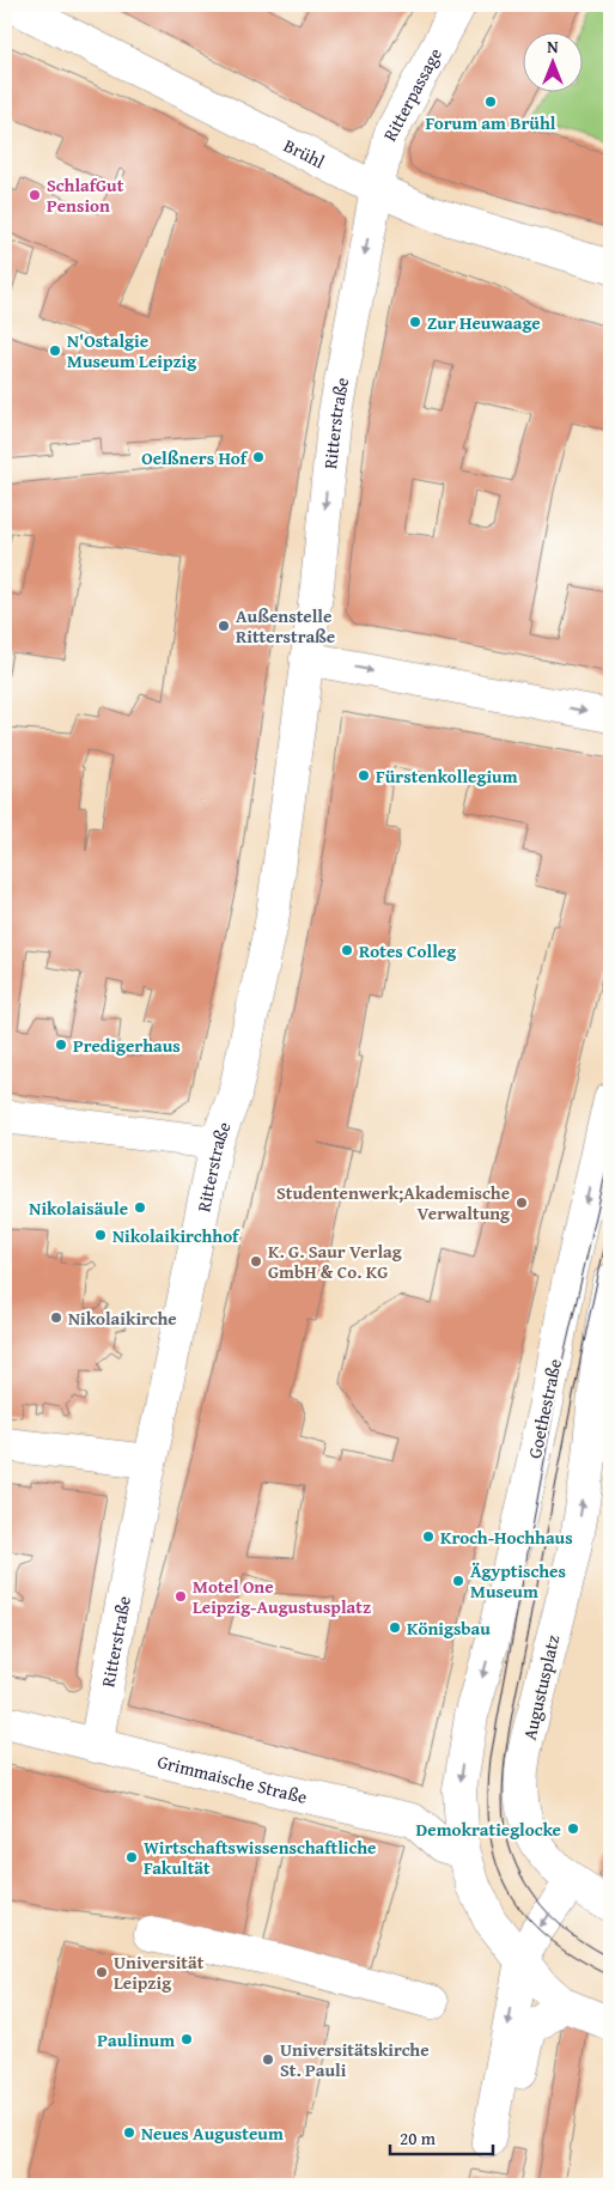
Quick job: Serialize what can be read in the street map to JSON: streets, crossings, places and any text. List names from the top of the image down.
{
  "streets": {
    "street": [
      "Ritterpassage",
      "Brühl",
      "Ritterstraße",
      "Goethestraße",
      "Augustusplatz",
      "Grimmaische Straße"
    ]
  },
  "crossings": [
    ["Ritterpassage", "Brühl"],
    ["Ritterpassage", "Ritterstraße"],
    ["Brühl", "Ritterstraße"],
    ["Ritterstraße", "Grimmaische Straße"]
  ],
  "one_way": ["Goethestraße", "Augustusplatz"],
  "places": [
    "Forum am Brühl",
    "SchlafGut Pension",
    "Zur Heuwaage",
    "N'Ostalgie Museum Leipzig",
    "Oelßners Hof",
    "Außenstelle Ritterstraße",
    "Fürstenkollegium",
    "Rotes Colleg",
    "Predigerhaus",
    "Studentenwerk;Akademische Verwaltung",
    "Nikolaisäule",
    "Nikolaikirchhof",
    "K. G. Saur Verlag GmbH & Co. KG",
    "Nikolaikirche",
    "Kroch-Hochhaus",
    "Ägyptisches Museum",
    "Motel One Leipzig-Augustusplatz",
    "Königsbau",
    "Demokratieglocke",
    "Wirtschaftswissenschaftliche Fakultät",
    "Universität Leipzig",
    "Paulinum",
    "Universitätskirche St. Pauli",
    "Neues Augusteum"
  ],
  "scale_bar": "20 m",
  "north": "top"
}
